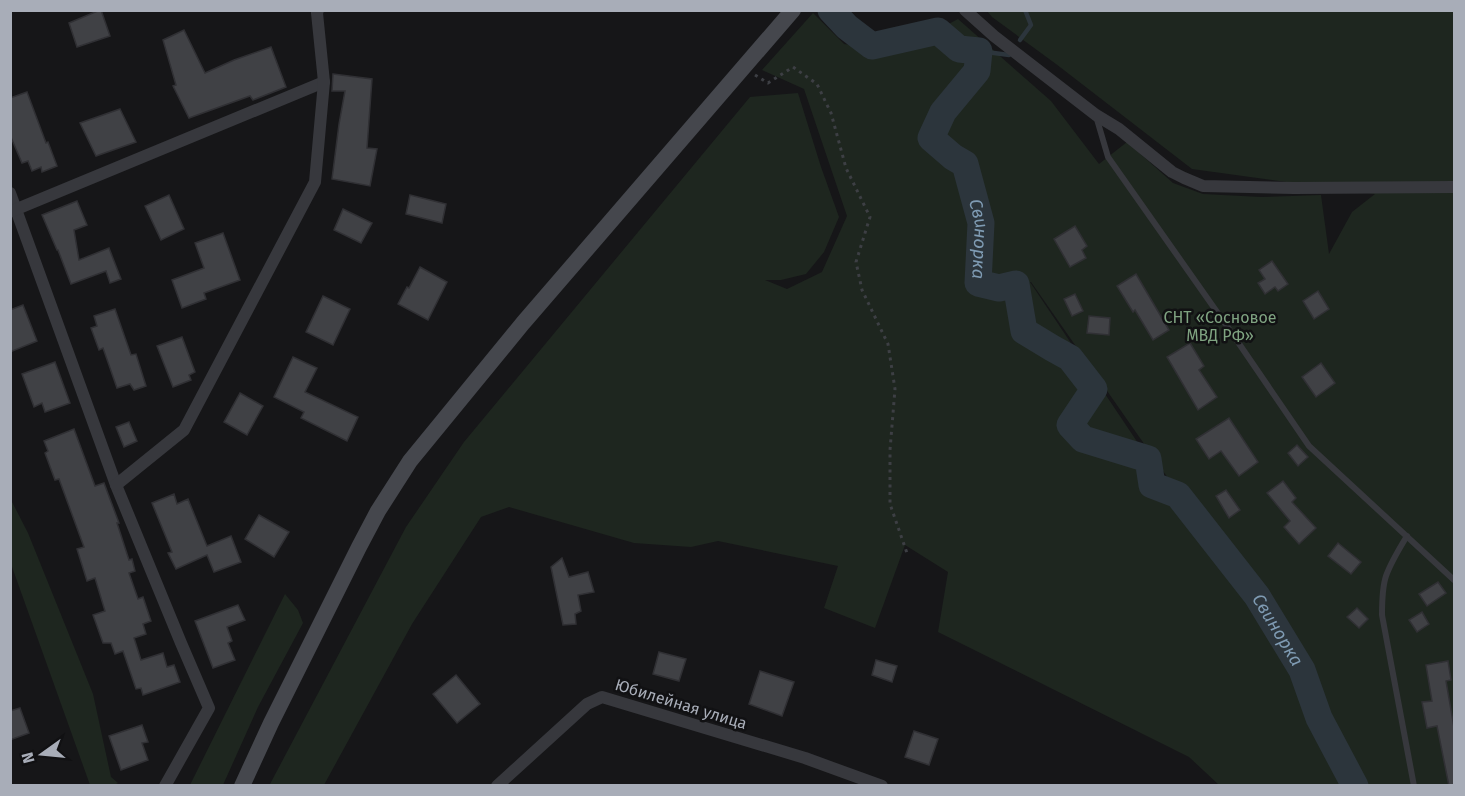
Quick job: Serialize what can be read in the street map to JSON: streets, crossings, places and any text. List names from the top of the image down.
{
  "streets": {
    "street": ["Юбилейная улица"]
  },
  "water": ["Свинорка"],
  "parks": ["СНТ «Сосновое МВД РФ»"],
  "north": "left"
}
